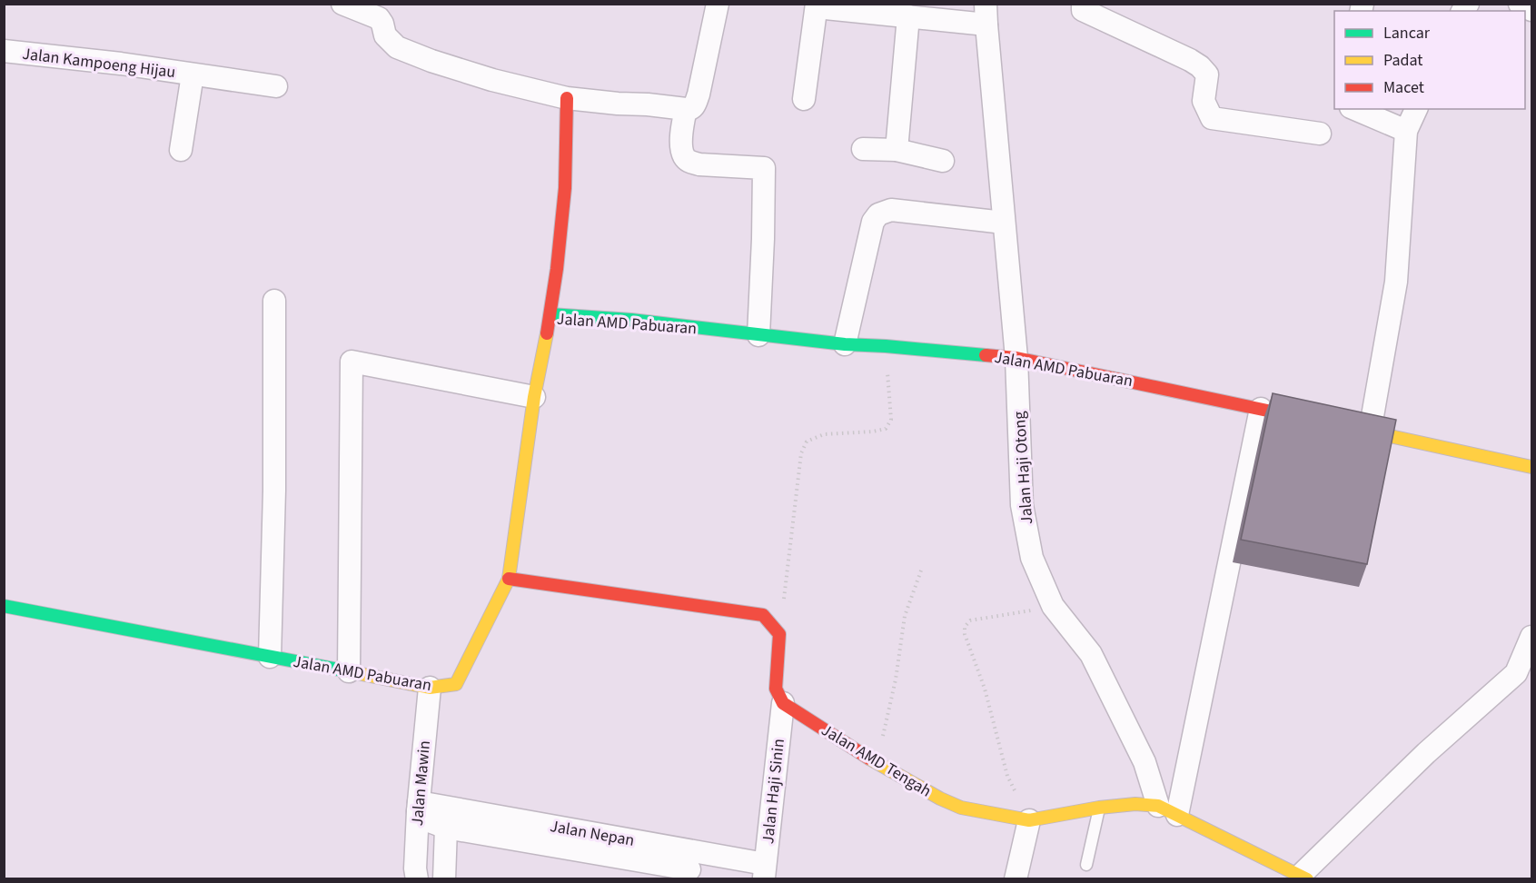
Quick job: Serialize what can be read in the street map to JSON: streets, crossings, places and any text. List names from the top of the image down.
{
  "streets": {
    "street": [
      "Jalan Kampoeng Hijau",
      "Jalan AMD Pabuaran",
      "Jalan Haji Otong",
      "Jalan AMD Tengah",
      "Jalan Mawin",
      "Jalan Haji Sinin",
      "Jalan Nepan"
    ]
  },
  "crossings": [
    ["Jalan AMD Pabuaran", "Jalan Haji Otong"],
    ["Jalan AMD Pabuaran", "Jalan Mawin"],
    ["Jalan Haji Otong", "Jalan AMD Tengah"],
    ["Jalan AMD Tengah", "Jalan Haji Sinin"],
    ["Jalan Mawin", "Jalan Nepan"],
    ["Jalan Haji Sinin", "Jalan Nepan"]
  ],
  "legend": ["Lancar", "Padat", "Macet"]
}
